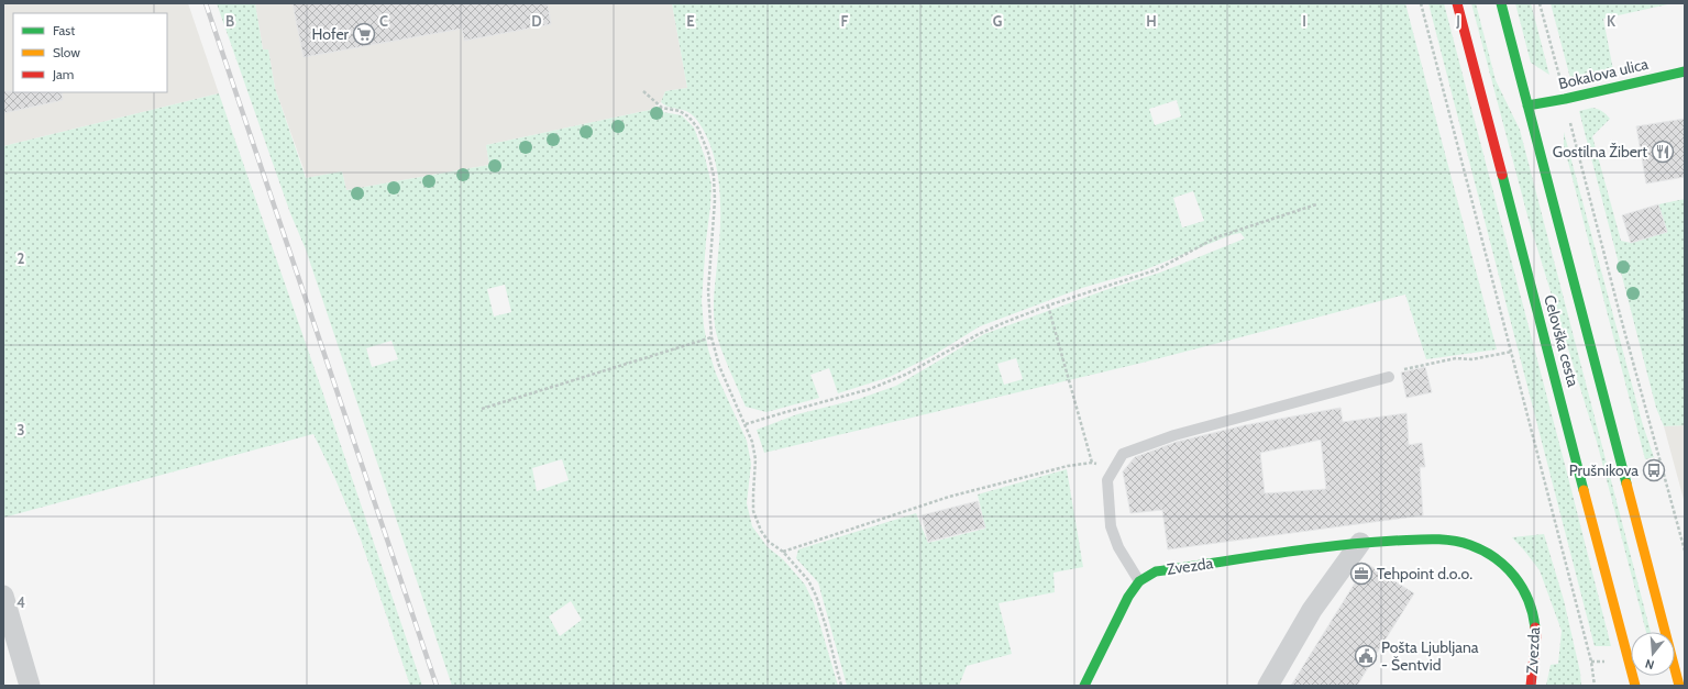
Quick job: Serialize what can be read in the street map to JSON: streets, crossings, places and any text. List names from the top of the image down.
{
  "streets": {
    "main road": ["Bokalova ulica", "Celovška cesta", "Zvezda"]
  },
  "crossings": [
    ["Bokalova ulica", "Celovška cesta"]
  ],
  "places": {
    "supermarket": ["Hofer"],
    "restaurant": ["Gostilna Žibert"],
    "bus stop": ["Prušnikova"],
    "office": ["Tehpoint d.o.o."],
    "public building": ["Pošta Ljubljana - Šentvid"]
  },
  "legend": ["Fast", "Slow", "Jam"],
  "north": "bottom",
  "grid": {
    "columns": [
      "B",
      "C",
      "D",
      "E",
      "F",
      "G",
      "H",
      "I",
      "J",
      "K"
    ],
    "rows": ["2", "3", "4"]
  }
}
